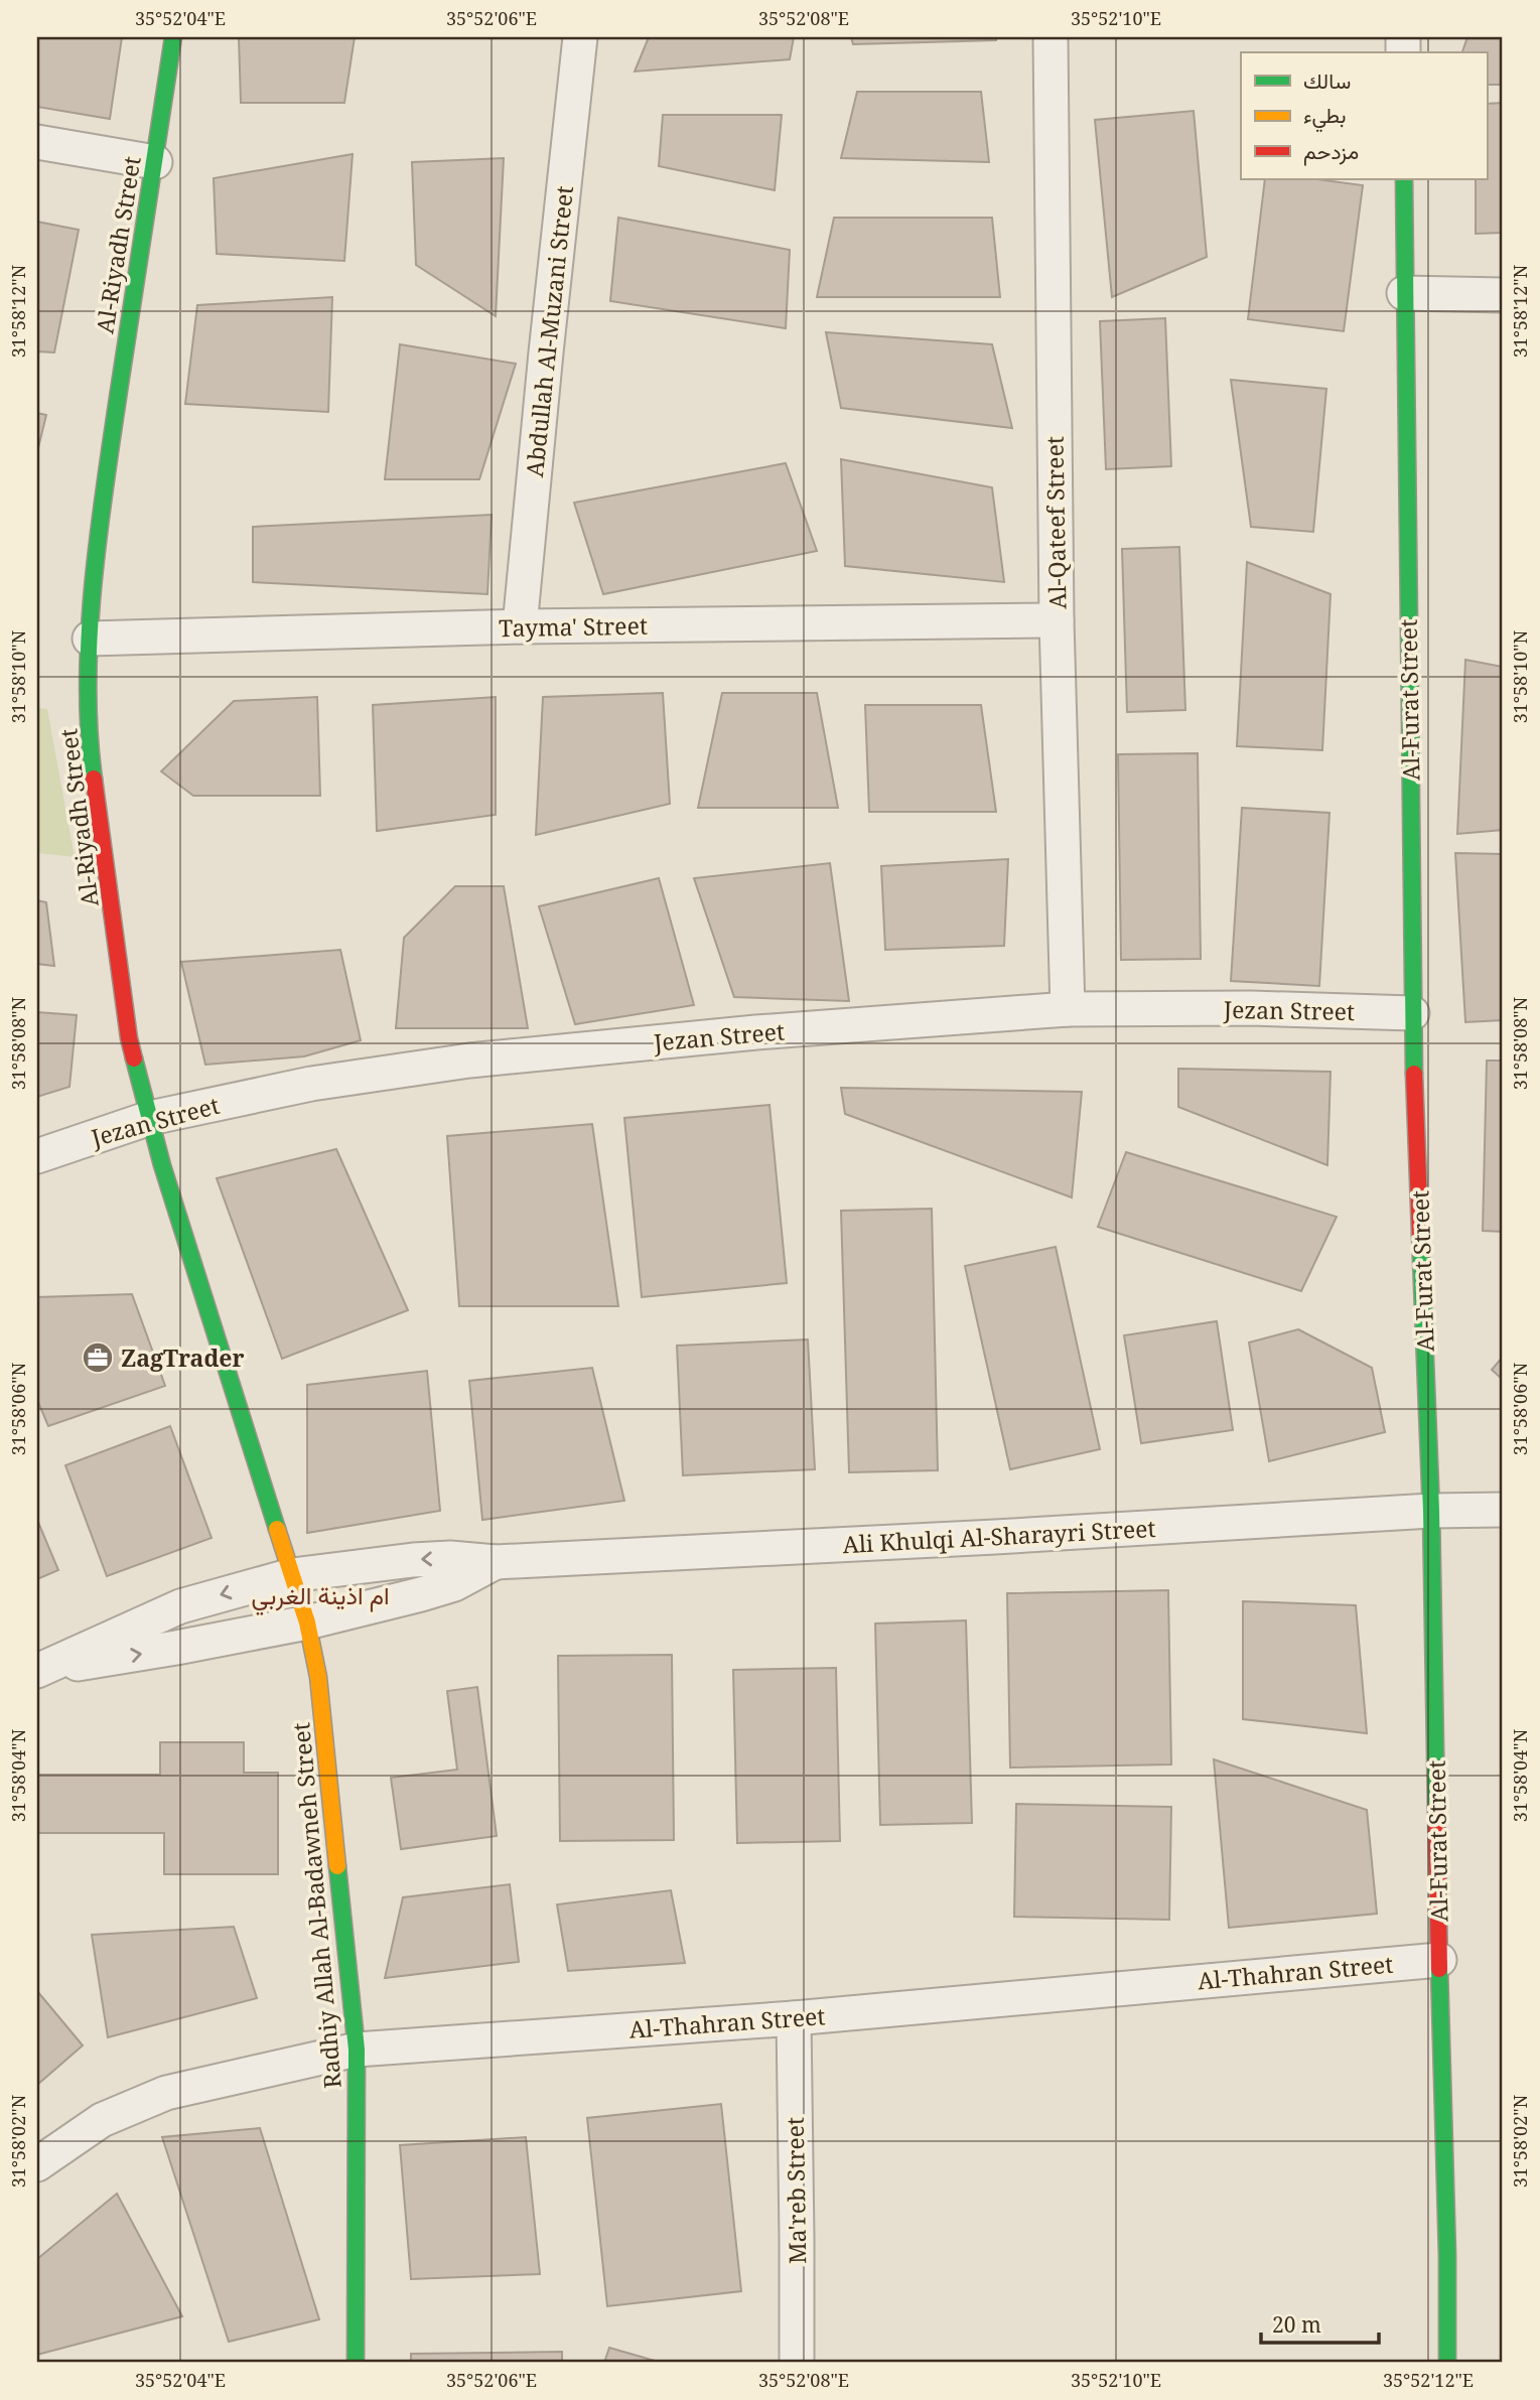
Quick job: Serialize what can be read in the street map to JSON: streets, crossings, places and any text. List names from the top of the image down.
{
  "streets": {
    "street": [
      "Al-Riyadh Street",
      "Abdullah Al-Muzani Street",
      "Al-Qateef Street",
      "Tayma' Street",
      "Al-Furat Street",
      "Jezan Street",
      "Ali Khulqi Al-Sharayri Street",
      "Radhiy Allah Al-Badawneh Street",
      "Al-Thahran Street",
      "Ma'reb Street"
    ]
  },
  "crossings": [
    ["Al-Riyadh Street", "Tayma' Street"],
    ["Al-Riyadh Street", "Jezan Street"],
    ["Al-Riyadh Street", "Ali Khulqi Al-Sharayri Street"],
    ["Al-Riyadh Street", "Radhiy Allah Al-Badawneh Street"],
    ["Abdullah Al-Muzani Street", "Tayma' Street"],
    ["Al-Qateef Street", "Tayma' Street"],
    ["Al-Qateef Street", "Jezan Street"],
    ["Al-Furat Street", "Jezan Street"],
    ["Al-Furat Street", "Ali Khulqi Al-Sharayri Street"],
    ["Al-Furat Street", "Al-Thahran Street"],
    ["Ali Khulqi Al-Sharayri Street", "Radhiy Allah Al-Badawneh Street"],
    ["Radhiy Allah Al-Badawneh Street", "Al-Thahran Street"],
    ["Al-Thahran Street", "Ma'reb Street"]
  ],
  "districts": ["ام اذينة الغربي"],
  "places": {
    "office": ["ZagTrader"]
  },
  "legend": ["سالك", "بطيء", "مزدحم"],
  "scale_bar": "20 m",
  "coordinates": [
    "35°52'04\"E",
    "35°52'06\"E",
    "35°52'08\"E",
    "35°52'10\"E",
    "31°58'12\"N",
    "31°58'10\"N",
    "31°58'08\"N",
    "31°58'06\"N",
    "31°58'04\"N",
    "31°58'02\"N",
    "35°52'12\"E"
  ]
}
